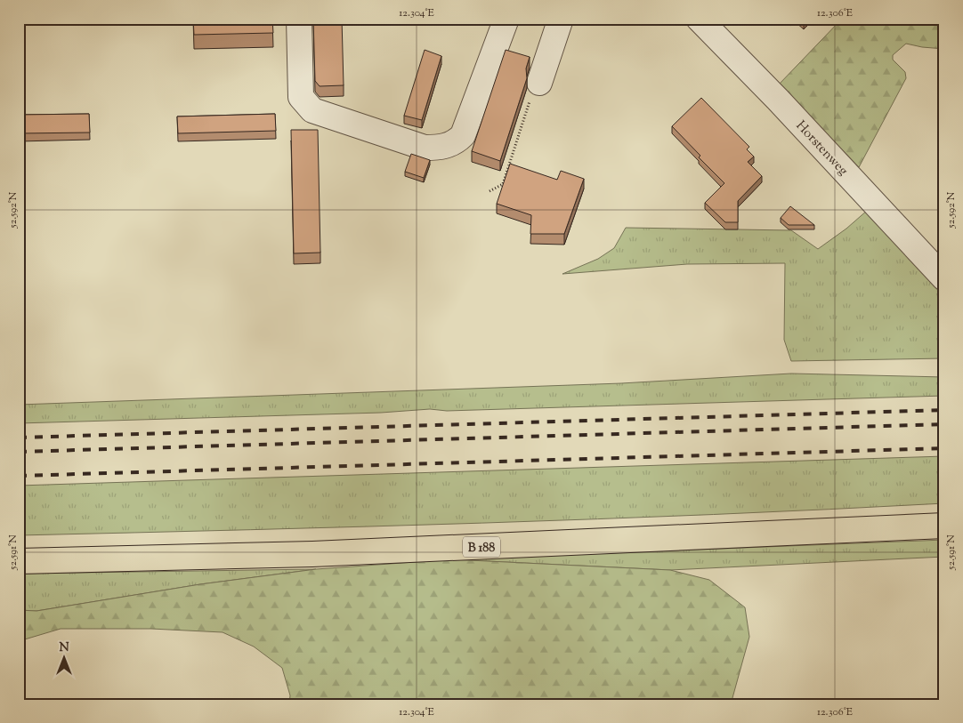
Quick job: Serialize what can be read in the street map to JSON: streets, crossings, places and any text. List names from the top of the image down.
{
  "streets": {
    "main road": ["B 188"],
    "street": ["Horstenweg"]
  },
  "north": "top",
  "coordinates": [
    "12.304°E",
    "12.306°E",
    "52.592°N",
    "52.591°N"
  ]
}
